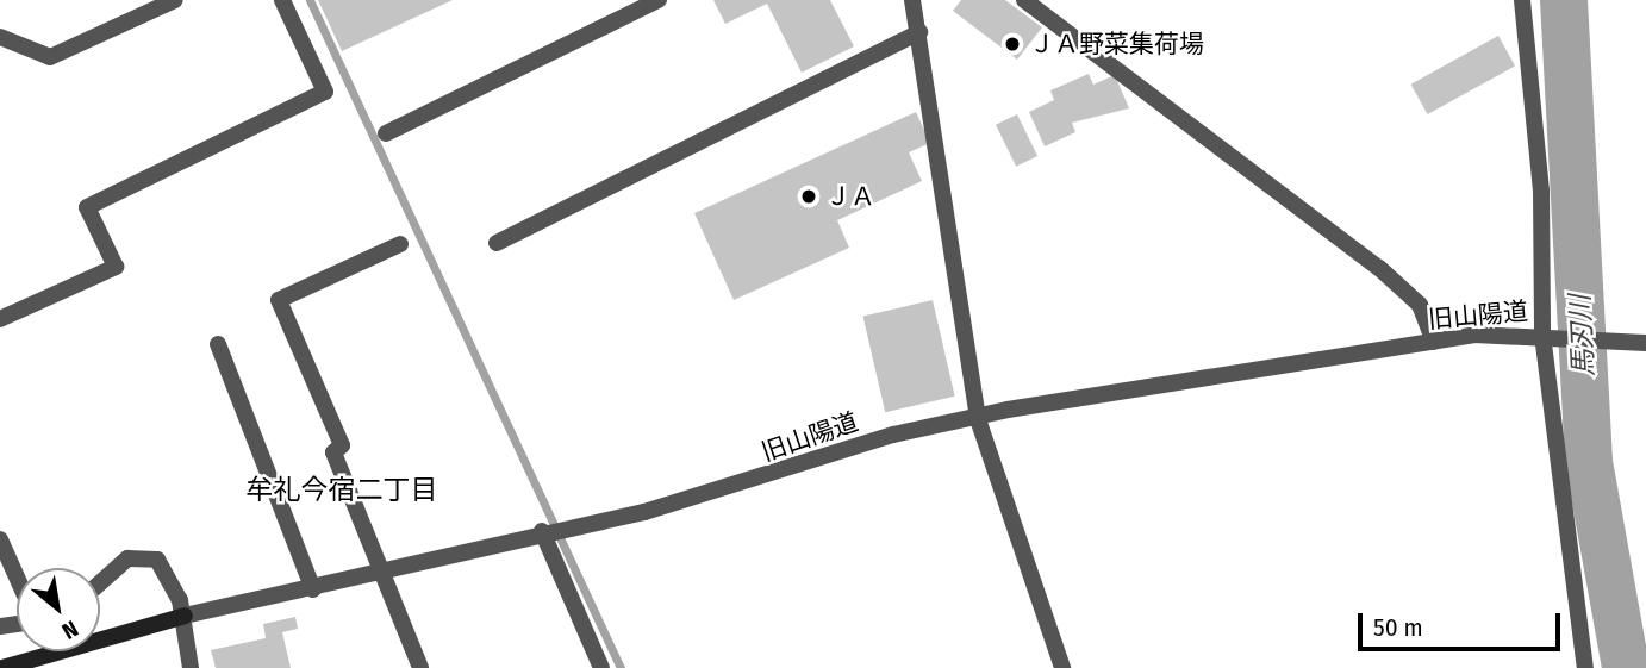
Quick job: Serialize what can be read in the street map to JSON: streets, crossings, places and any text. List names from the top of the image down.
{
  "streets": {
    "street": ["旧山陽道"]
  },
  "districts": ["牟礼今宿二丁目"],
  "water": ["馬刃川"],
  "places": ["ＪＡ野菜集荷場", "ＪＡ"],
  "scale_bar": "50 m",
  "north": "bottom right"
}
